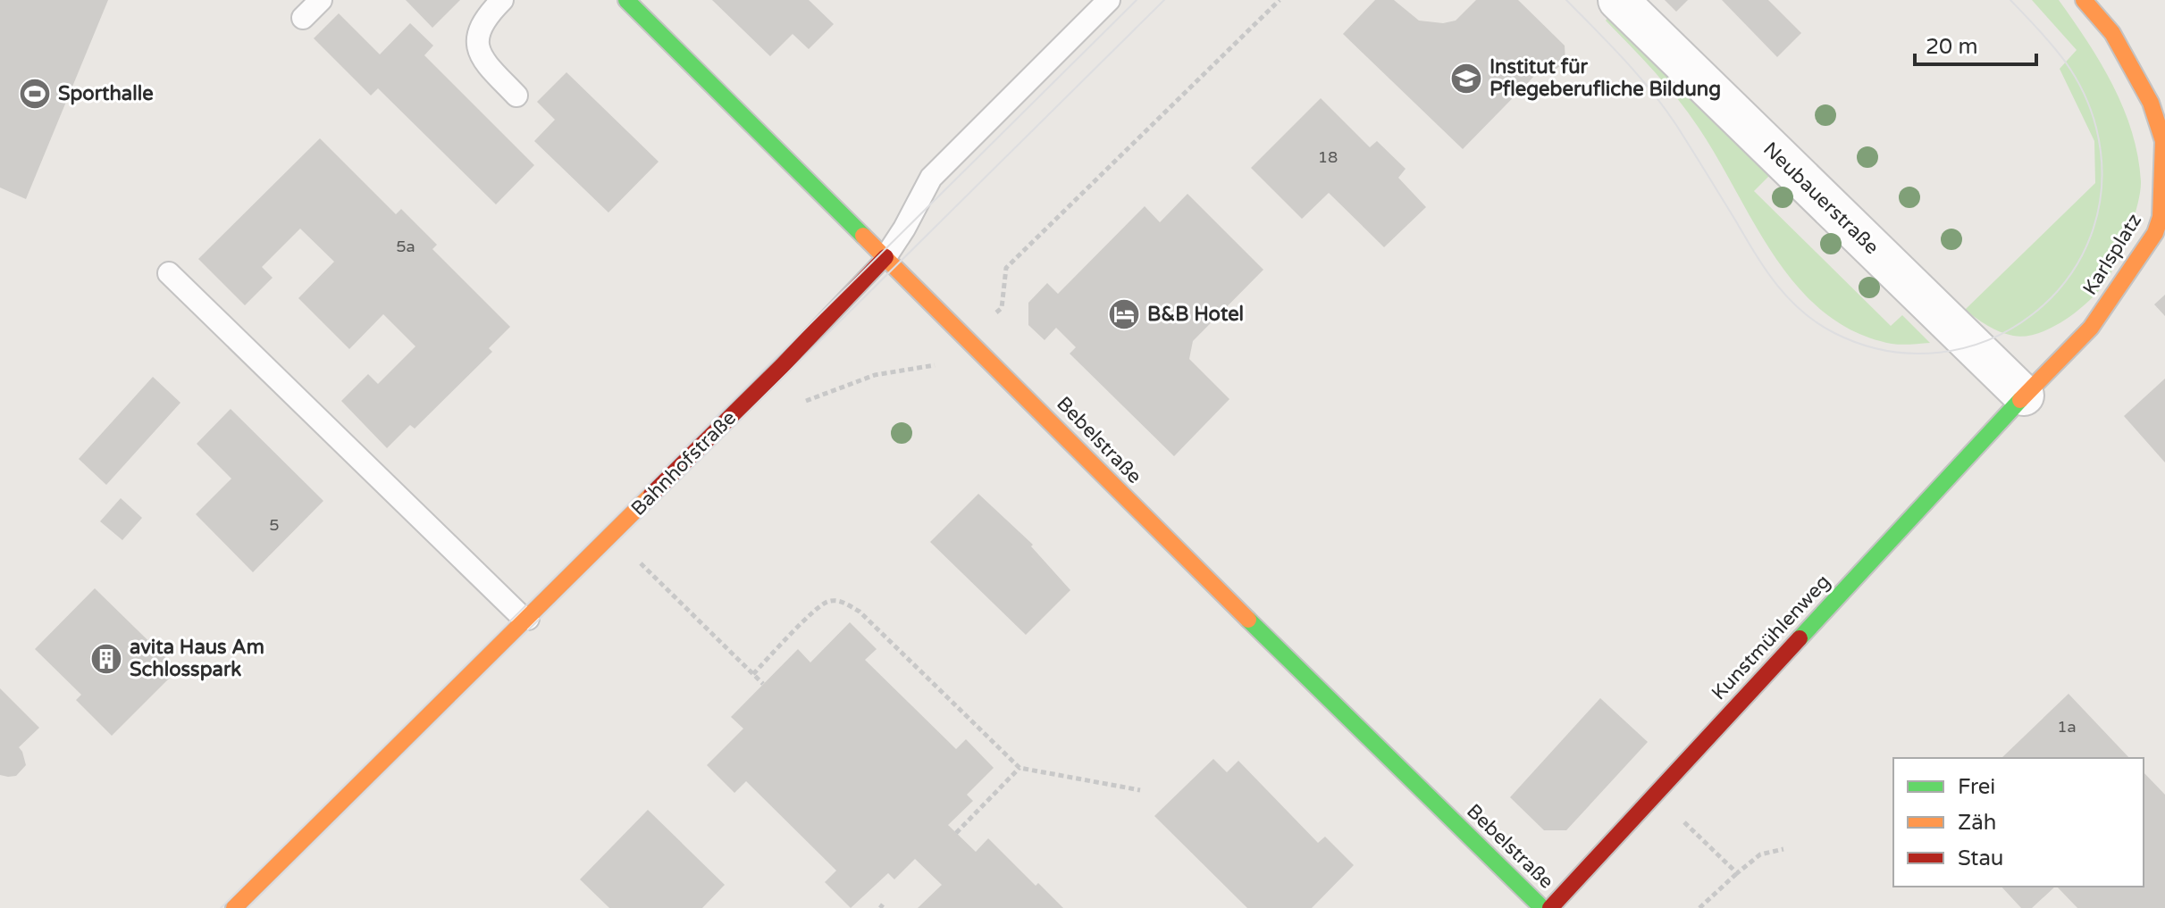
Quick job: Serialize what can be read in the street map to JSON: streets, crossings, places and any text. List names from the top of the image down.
{
  "streets": {
    "street": [
      "Neubauerstraße",
      "Karlsplatz",
      "Bebelstraße",
      "Bahnhofstraße",
      "Kunstmühlenweg"
    ]
  },
  "crossings": [
    ["Neubauerstraße", "Karlsplatz"],
    ["Neubauerstraße", "Kunstmühlenweg"],
    ["Karlsplatz", "Kunstmühlenweg"],
    ["Bebelstraße", "Bahnhofstraße"]
  ],
  "places": {
    "school or university": ["Institut für Pflegeberufliche Bildung"],
    "sports": ["Sporthalle"],
    "hotel": ["B&B Hotel"],
    "building": ["avita Haus Am Schlosspark"]
  },
  "house_numbers": [
    "18",
    "5a",
    "5",
    "1a"
  ],
  "legend": ["Frei", "Zäh", "Stau"],
  "scale_bar": "20 m"
}
